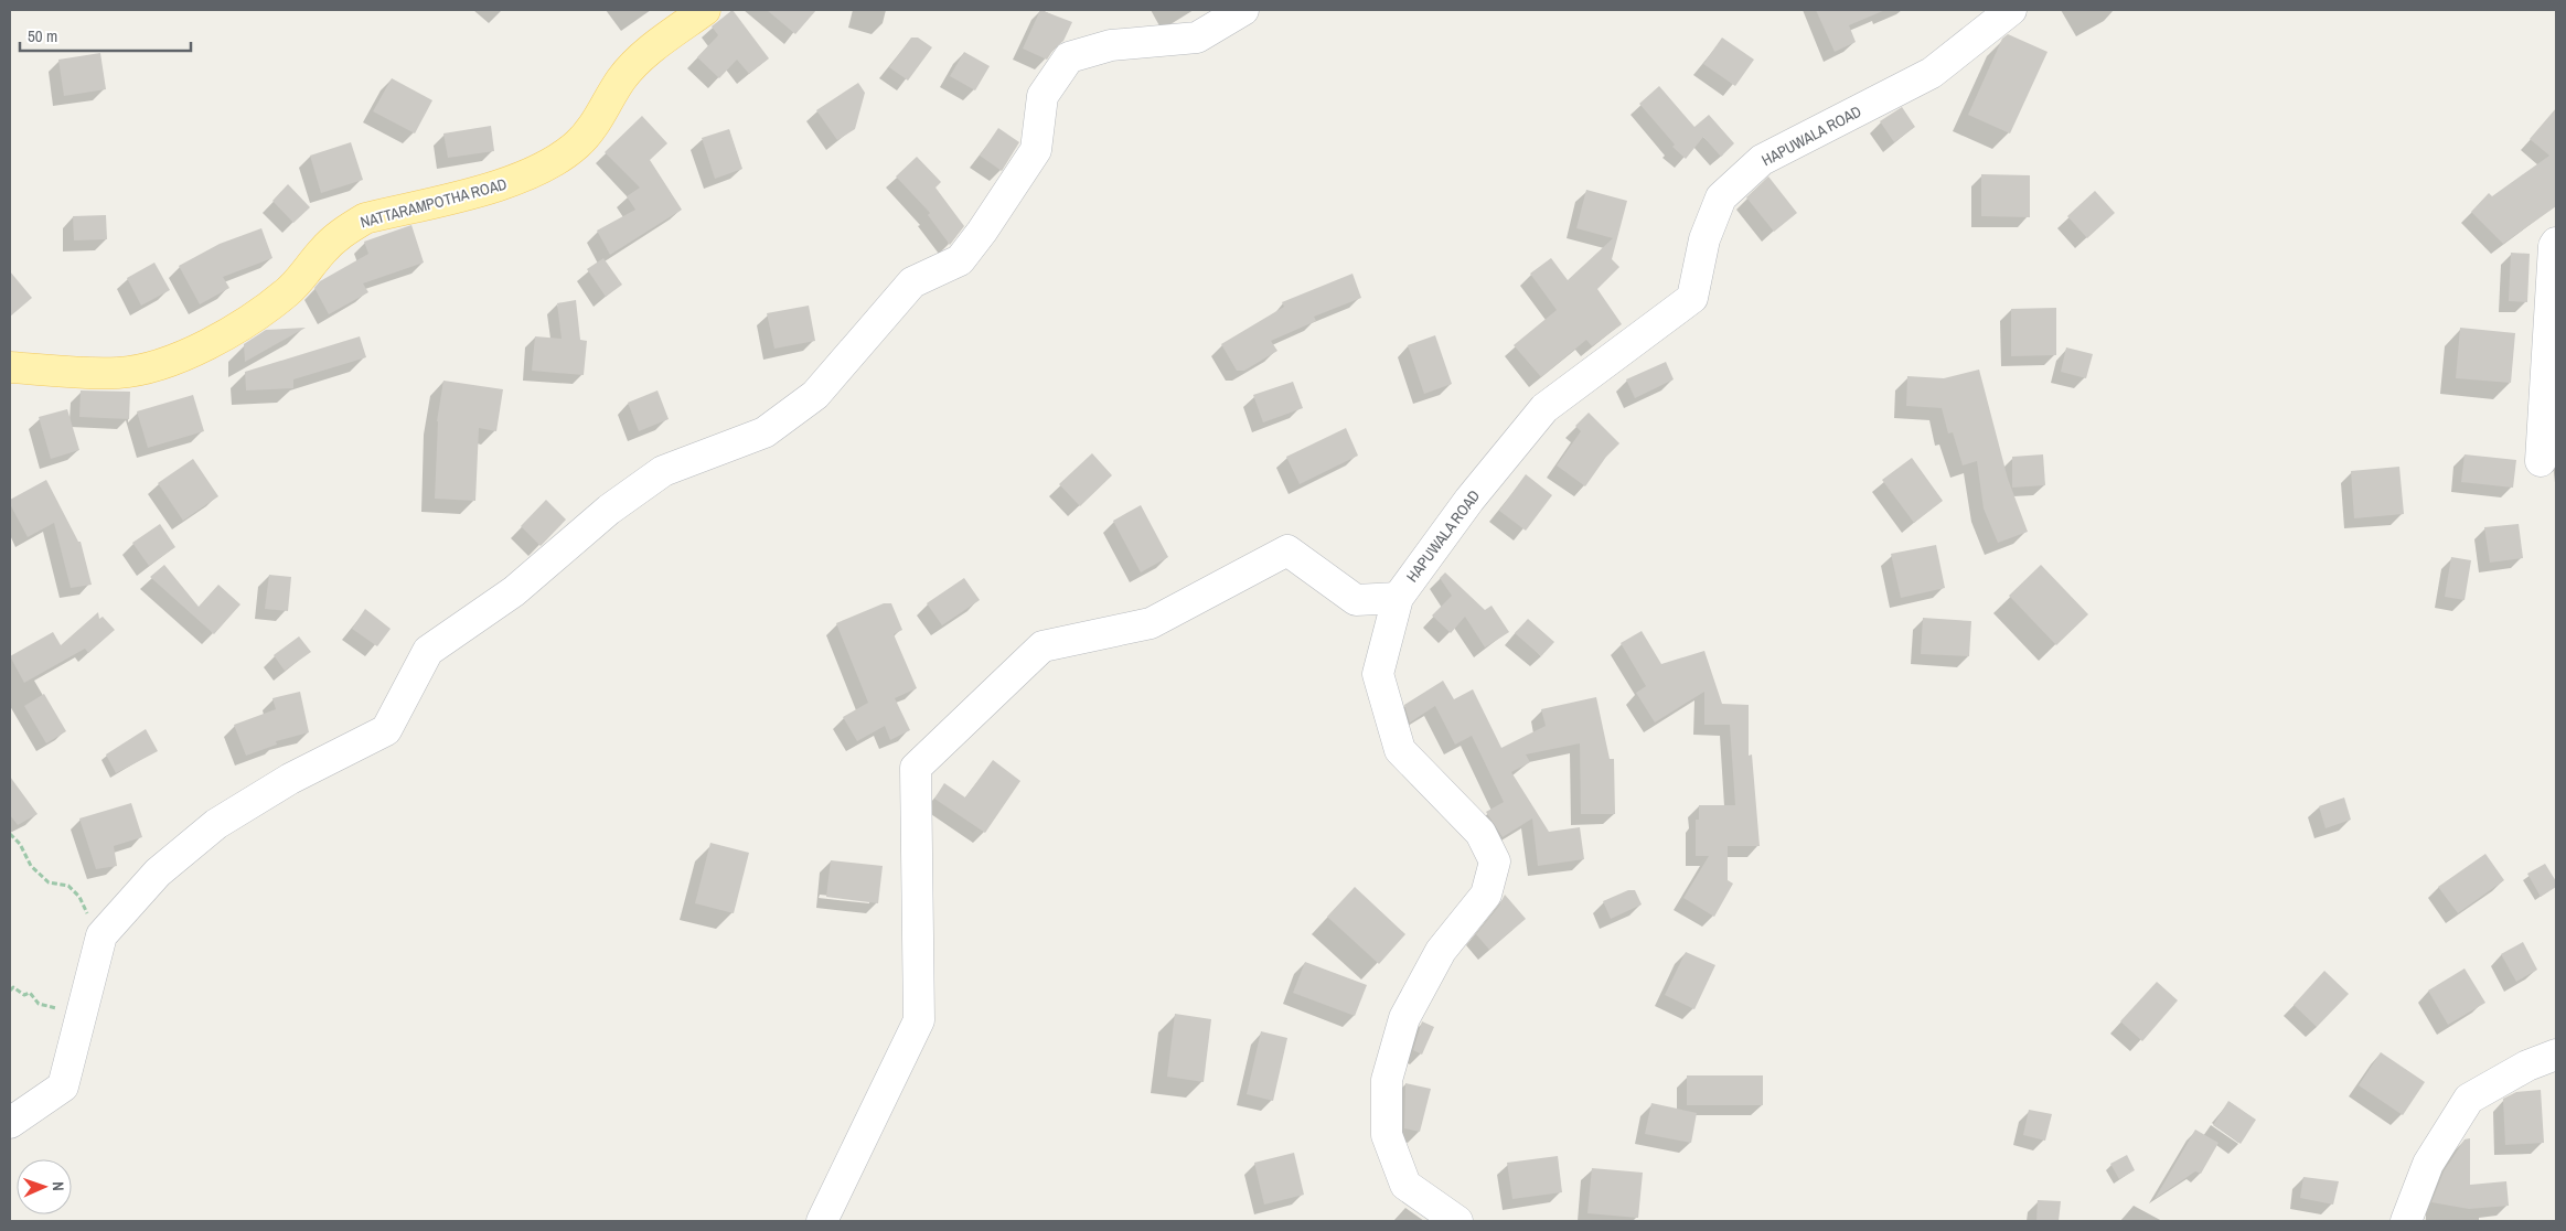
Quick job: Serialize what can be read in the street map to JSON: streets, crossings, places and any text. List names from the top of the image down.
{
  "streets": {
    "main road": ["NATTARAMPOTHA ROAD"],
    "street": ["HAPUWALA ROAD"]
  },
  "scale_bar": "50 m",
  "north": "right"
}
